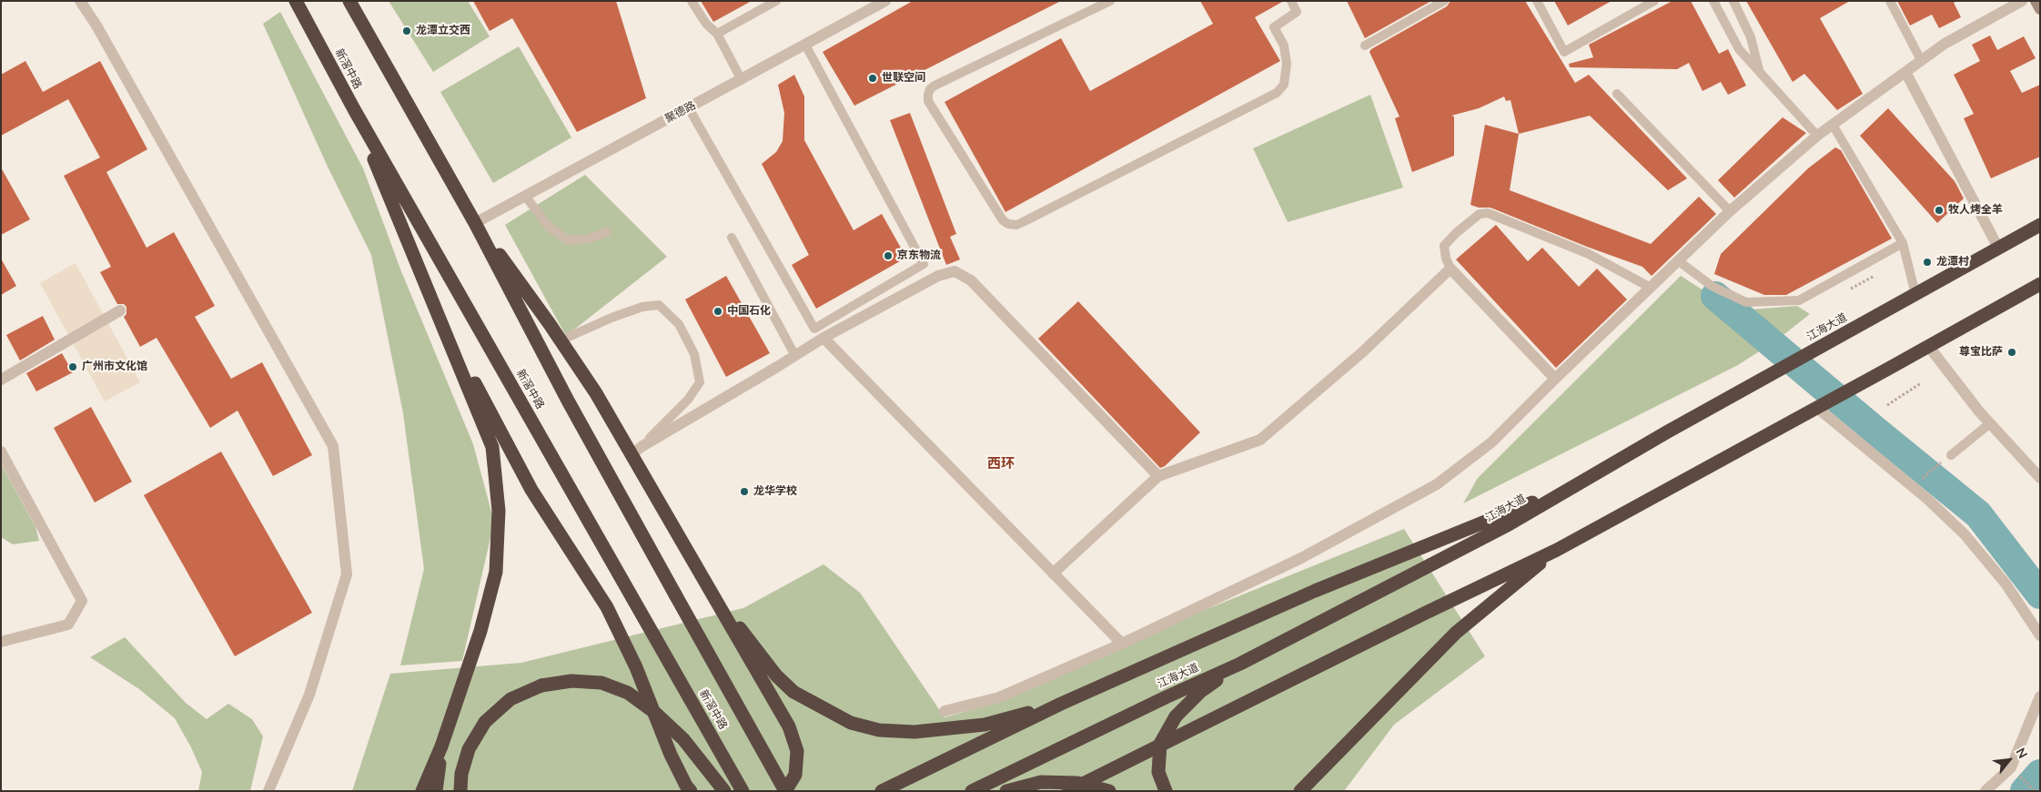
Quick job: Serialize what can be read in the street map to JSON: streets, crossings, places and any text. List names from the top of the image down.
{
  "streets": {
    "highway": ["新滘中路", "江海大道"],
    "street": ["聚德路"]
  },
  "districts": ["西环"],
  "places": [
    "龙潭立交西",
    "世联空间",
    "牧人烤全羊",
    "京东物流",
    "龙潭村",
    "中国石化",
    "尊宝比萨",
    "广州市文化馆",
    "龙华学校"
  ],
  "north": "top right"
}
